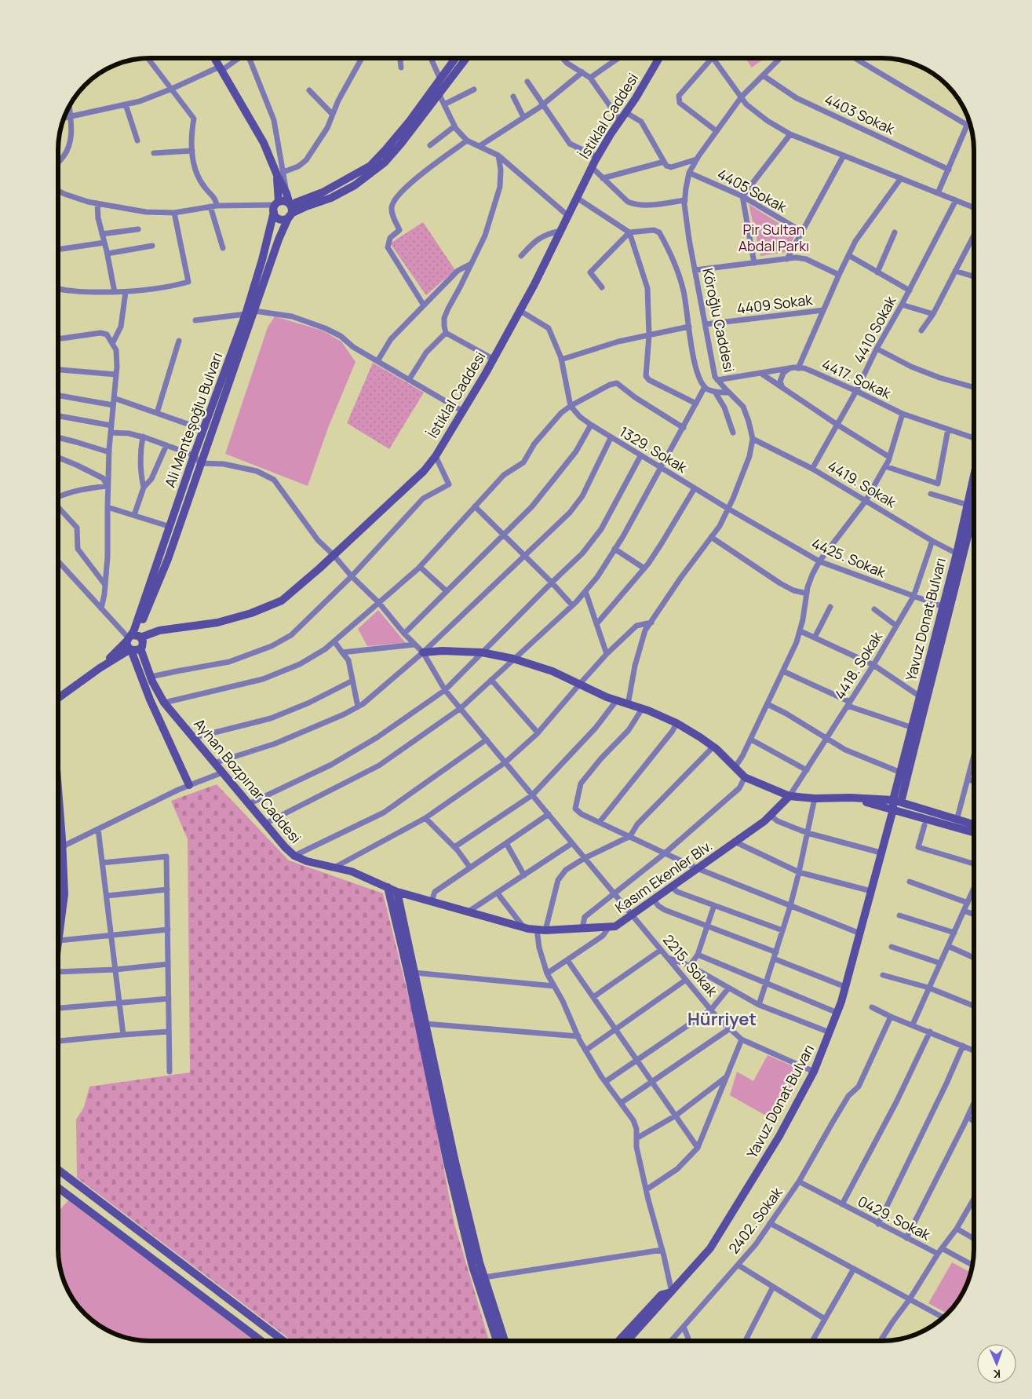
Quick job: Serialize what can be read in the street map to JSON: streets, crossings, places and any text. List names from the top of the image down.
{
  "streets": {
    "street": [
      "4403 Sokak",
      "İstiklal Caddesi",
      "4405 Sokak",
      "4409 Sokak",
      "Köroğlu Caddesi",
      "4410 Sokak",
      "4417. Sokak",
      "Ali Menteşoğlu Bulvarı",
      "1329. Sokak",
      "4419. Sokak",
      "4425. Sokak",
      "Yavuz Donat Bulvarı",
      "4418. Sokak",
      "Ayhan Bozpınar Caddesi",
      "Kasım Ekenler Blv.",
      "2215. Sokak",
      "0429. Sokak",
      "2402. Sokak"
    ]
  },
  "crossings": [
    ["4403 Sokak", "Köroğlu Caddesi"],
    ["İstiklal Caddesi", "Ali Menteşoğlu Bulvarı"],
    ["İstiklal Caddesi", "Ayhan Bozpınar Caddesi"],
    ["İstiklal Caddesi", "2215. Sokak"],
    ["4405 Sokak", "Köroğlu Caddesi"],
    ["4409 Sokak", "Köroğlu Caddesi"],
    ["Köroğlu Caddesi", "4417. Sokak"],
    ["Köroğlu Caddesi", "1329. Sokak"],
    ["Köroğlu Caddesi", "4419. Sokak"],
    ["Köroğlu Caddesi", "4425. Sokak"],
    ["4410 Sokak", "4417. Sokak"],
    ["4410 Sokak", "4419. Sokak"],
    ["Ali Menteşoğlu Bulvarı", "Ayhan Bozpınar Caddesi"],
    ["Ali Menteşoğlu Bulvarı", "2215. Sokak"],
    ["1329. Sokak", "4425. Sokak"],
    ["4419. Sokak", "Yavuz Donat Bulvarı"],
    ["4419. Sokak", "4418. Sokak"],
    ["4425. Sokak", "Yavuz Donat Bulvarı"],
    ["4425. Sokak", "4418. Sokak"],
    ["Yavuz Donat Bulvarı", "2215. Sokak"],
    ["4418. Sokak", "Kasım Ekenler Blv."],
    ["Ayhan Bozpınar Caddesi", "Kasım Ekenler Blv."],
    ["Kasım Ekenler Blv.", "2215. Sokak"],
    ["0429. Sokak", "2402. Sokak"]
  ],
  "districts": ["Hürriyet"],
  "parks": ["Pir Sultan Abdal Parkı"],
  "north": "bottom"
}
